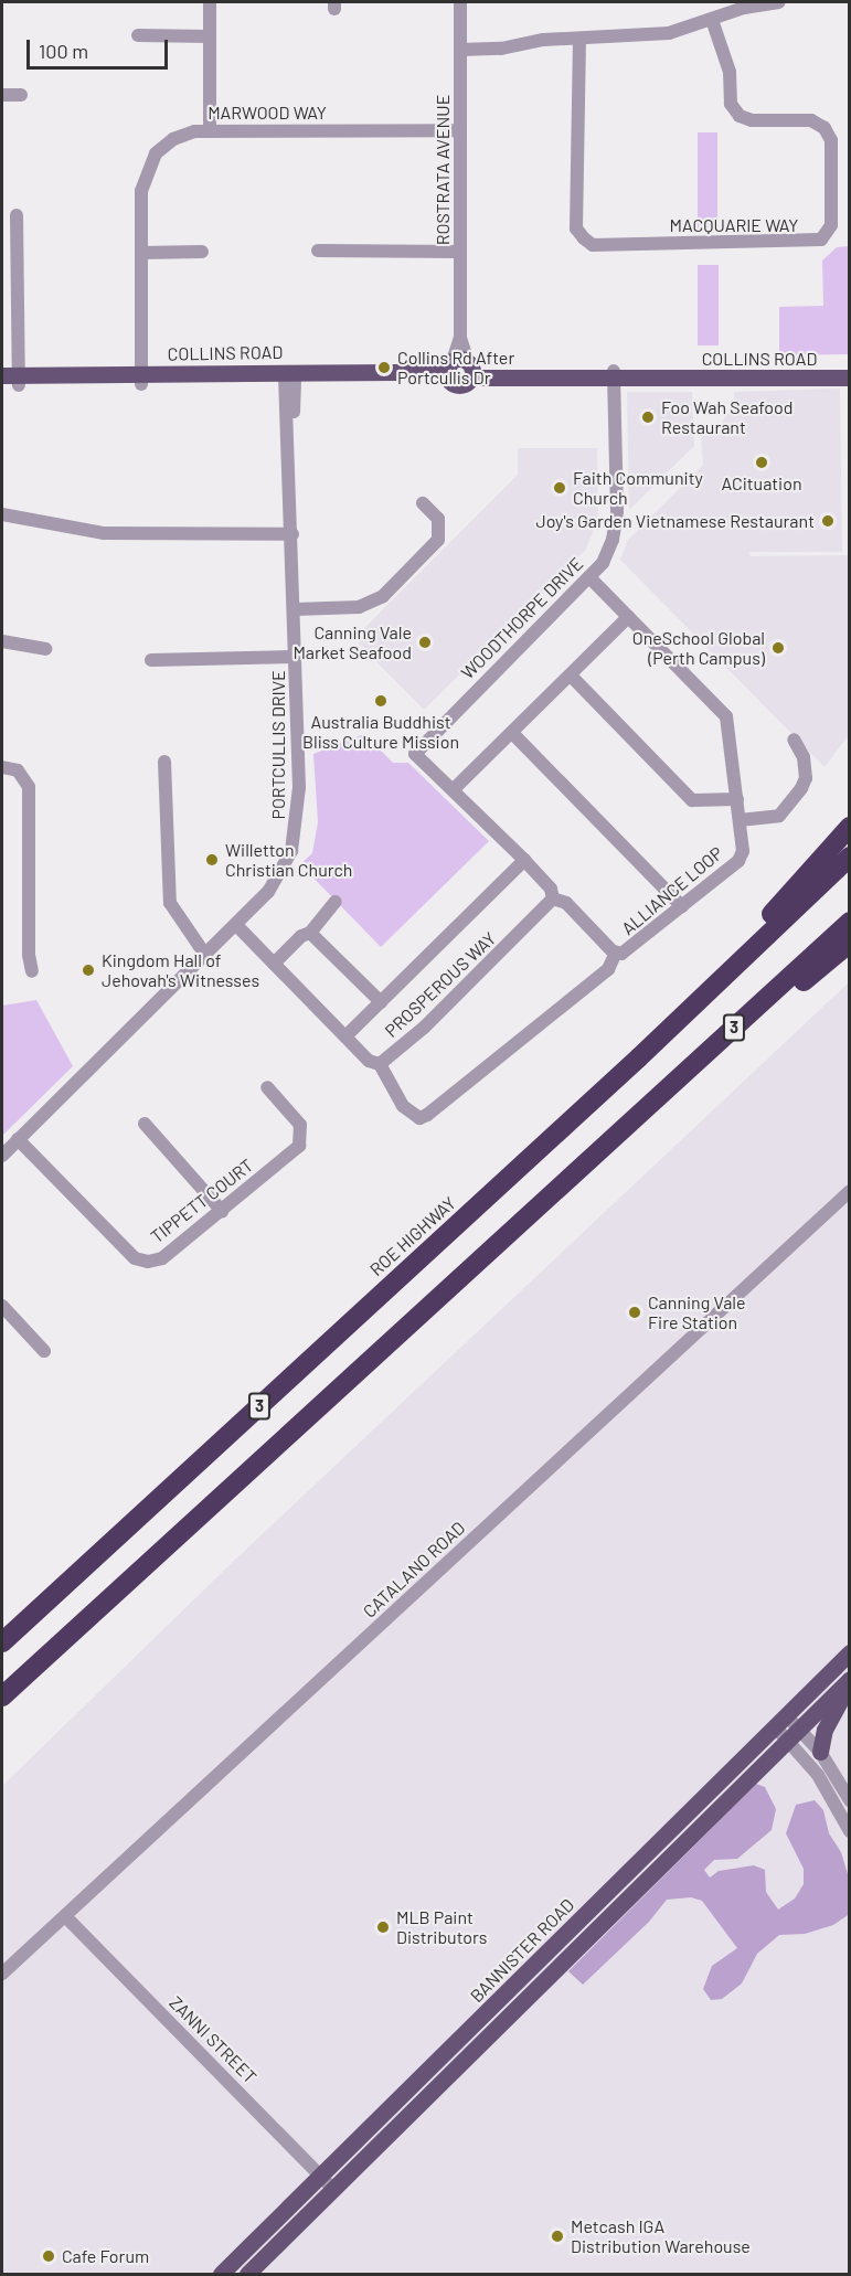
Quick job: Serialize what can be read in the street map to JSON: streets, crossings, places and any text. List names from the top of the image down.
{
  "streets": {
    "highway": ["3", "ROE HIGHWAY"],
    "main road": ["COLLINS ROAD", "BANNISTER ROAD"],
    "street": [
      "MARWOOD WAY",
      "ROSTRATA AVENUE",
      "MACQUARIE WAY",
      "WOODTHORPE DRIVE",
      "PORTCULLIS DRIVE",
      "ALLIANCE LOOP",
      "PROSPEROUS WAY",
      "TIPPETT COURT",
      "CATALANO ROAD",
      "ZANNI STREET"
    ]
  },
  "crossings": [
    ["MARWOOD WAY", "ROSTRATA AVENUE"],
    ["MARWOOD WAY", "COLLINS ROAD"],
    ["ROSTRATA AVENUE", "COLLINS ROAD"],
    ["COLLINS ROAD", "WOODTHORPE DRIVE"],
    ["COLLINS ROAD", "PORTCULLIS DRIVE"],
    ["WOODTHORPE DRIVE", "ALLIANCE LOOP"],
    ["PORTCULLIS DRIVE", "PROSPEROUS WAY"],
    ["PORTCULLIS DRIVE", "TIPPETT COURT"],
    ["ALLIANCE LOOP", "PROSPEROUS WAY"],
    ["CATALANO ROAD", "ZANNI STREET"],
    ["BANNISTER ROAD", "ZANNI STREET"]
  ],
  "places": [
    "Collins Rd After Portcullis Dr",
    "Foo Wah Seafood Restaurant",
    "ACituation",
    "Faith Community Church",
    "Joy's Garden Vietnamese Restaurant",
    "Canning Vale Market Seafood",
    "OneSchool Global (Perth Campus)",
    "Australia Buddhist Bliss Culture Mission",
    "Willetton Christian Church",
    "Kingdom Hall of Jehovah's Witnesses",
    "Canning Vale Fire Station",
    "MLB Paint Distributors",
    "Metcash IGA Distribution Warehouse",
    "Cafe Forum"
  ],
  "scale_bar": "100 m"
}
